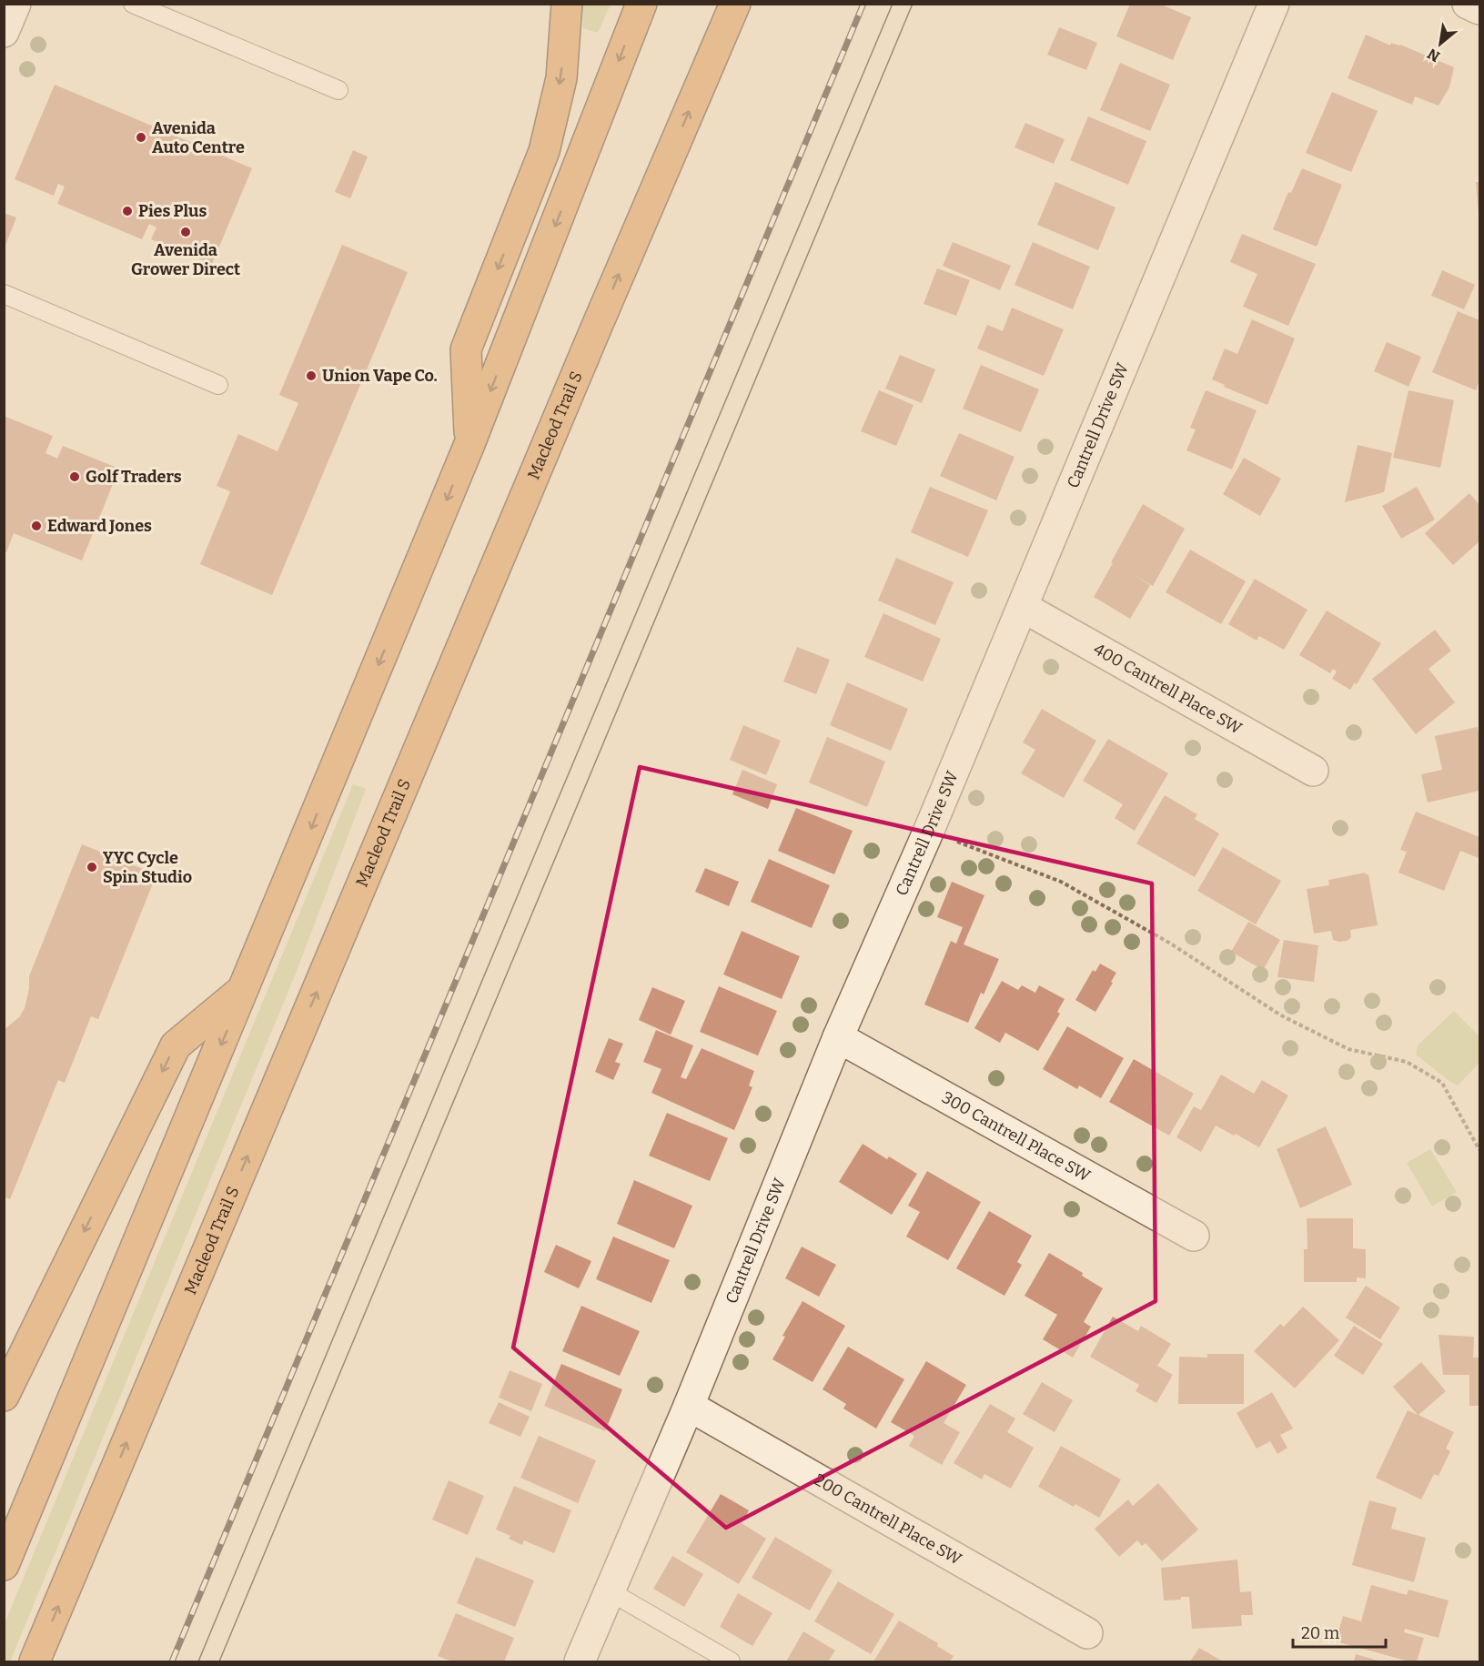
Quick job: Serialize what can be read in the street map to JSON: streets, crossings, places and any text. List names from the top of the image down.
{
  "streets": {
    "highway": ["Macleod Trail S"],
    "street": [
      "Cantrell Drive SW",
      "400 Cantrell Place SW",
      "300 Cantrell Place SW",
      "200 Cantrell Place SW"
    ]
  },
  "crossings": [
    ["Cantrell Drive SW", "400 Cantrell Place SW"],
    ["Cantrell Drive SW", "300 Cantrell Place SW"],
    ["Cantrell Drive SW", "200 Cantrell Place SW"]
  ],
  "places": [
    "Avenida Auto Centre",
    "Pies Plus",
    "Avenida Grower Direct",
    "Union Vape Co.",
    "Golf Traders",
    "Edward Jones",
    "YYC Cycle Spin Studio"
  ],
  "scale_bar": "20 m",
  "north": "bottom left"
}
